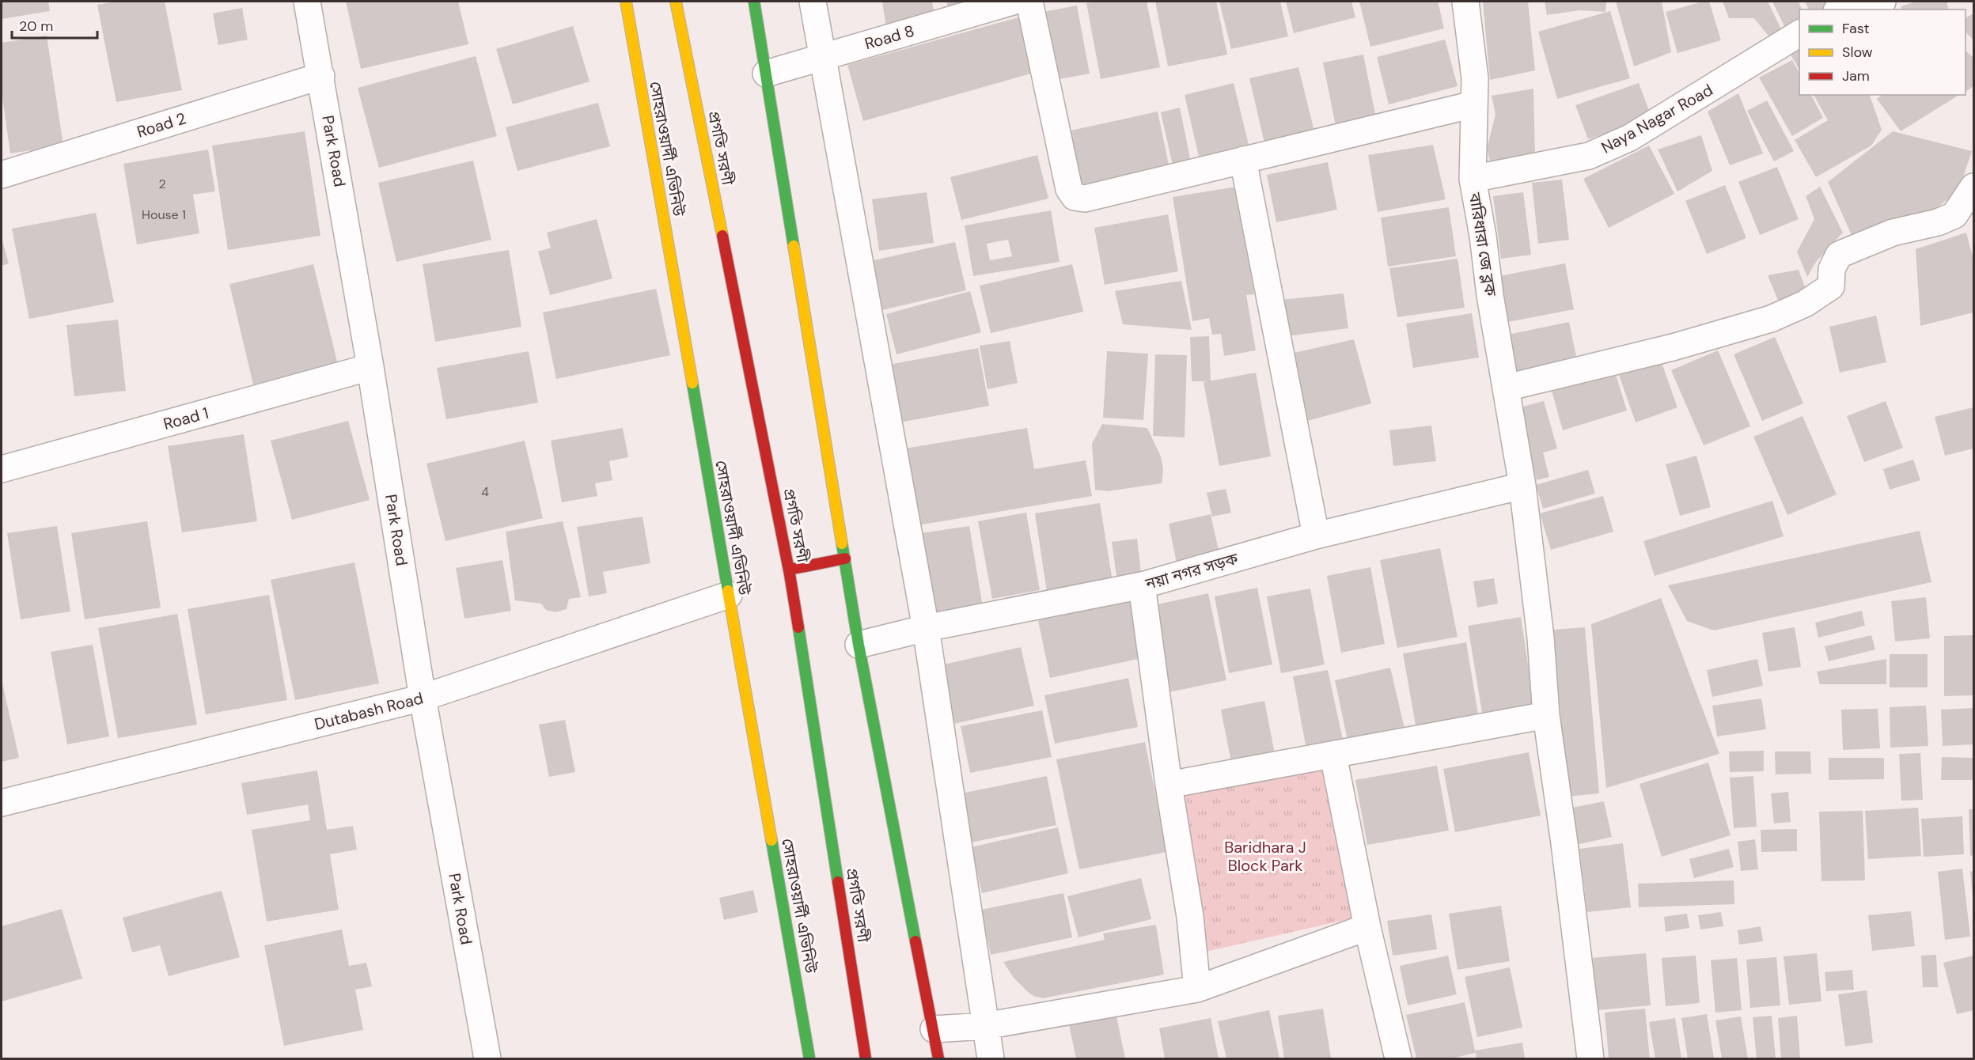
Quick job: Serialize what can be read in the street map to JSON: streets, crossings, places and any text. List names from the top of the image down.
{
  "streets": {
    "main road": ["প্রগতি সরণী", "সোহরাওয়ার্দী এভিনিউ"],
    "street": [
      "Road 8",
      "Naya Nagar Road",
      "Road 2",
      "Park Road",
      "বারিধারা জে ব্লক",
      "Road 1",
      "নয়া নগর সড়ক",
      "Dutabash Road"
    ]
  },
  "crossings": [
    ["Naya Nagar Road", "বারিধারা জে ব্লক"],
    ["Road 2", "Park Road"],
    ["সোহরাওয়ার্দী এভিনিউ", "Dutabash Road"],
    ["Park Road", "Road 1"],
    ["Park Road", "Dutabash Road"],
    ["বারিধারা জে ব্লক", "নয়া নগর সড়ক"]
  ],
  "parks": ["Baridhara J Block Park"],
  "house_numbers": ["2", "House 1", "4"],
  "legend": ["Fast", "Slow", "Jam"],
  "scale_bar": "20 m"
}
